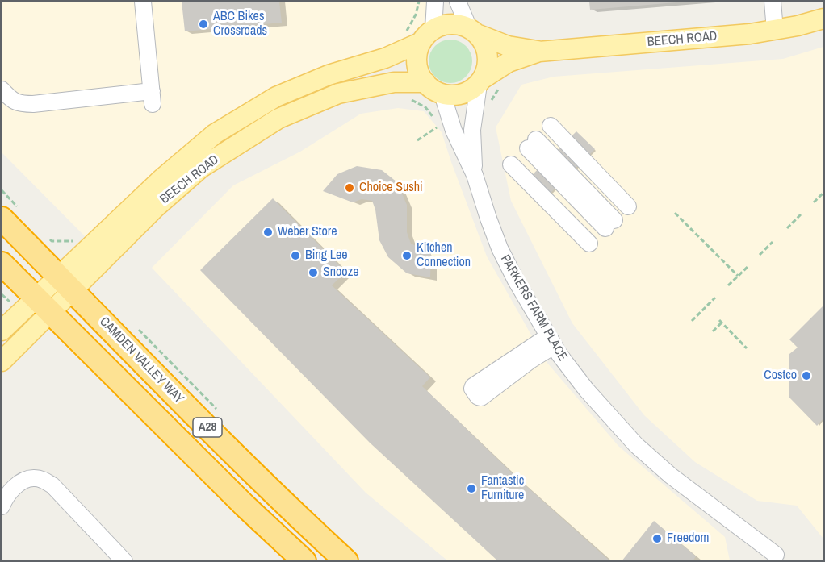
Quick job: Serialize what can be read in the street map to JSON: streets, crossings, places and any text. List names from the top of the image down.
{
  "streets": {
    "highway": ["CAMDEN VALLEY WAY", "A28"],
    "main road": ["BEECH ROAD"],
    "street": ["PARKERS FARM PLACE"]
  },
  "crossings": [
    ["BEECH ROAD", "PARKERS FARM PLACE"],
    ["BEECH ROAD", "CAMDEN VALLEY WAY"],
    ["BEECH ROAD", "A28"]
  ],
  "places": [
    "ABC Bikes Crossroads",
    "Choice Sushi",
    "Weber Store",
    "Bing Lee",
    "Kitchen Connection",
    "Snooze",
    "Costco",
    "Fantastic Furniture",
    "Freedom"
  ]
}
